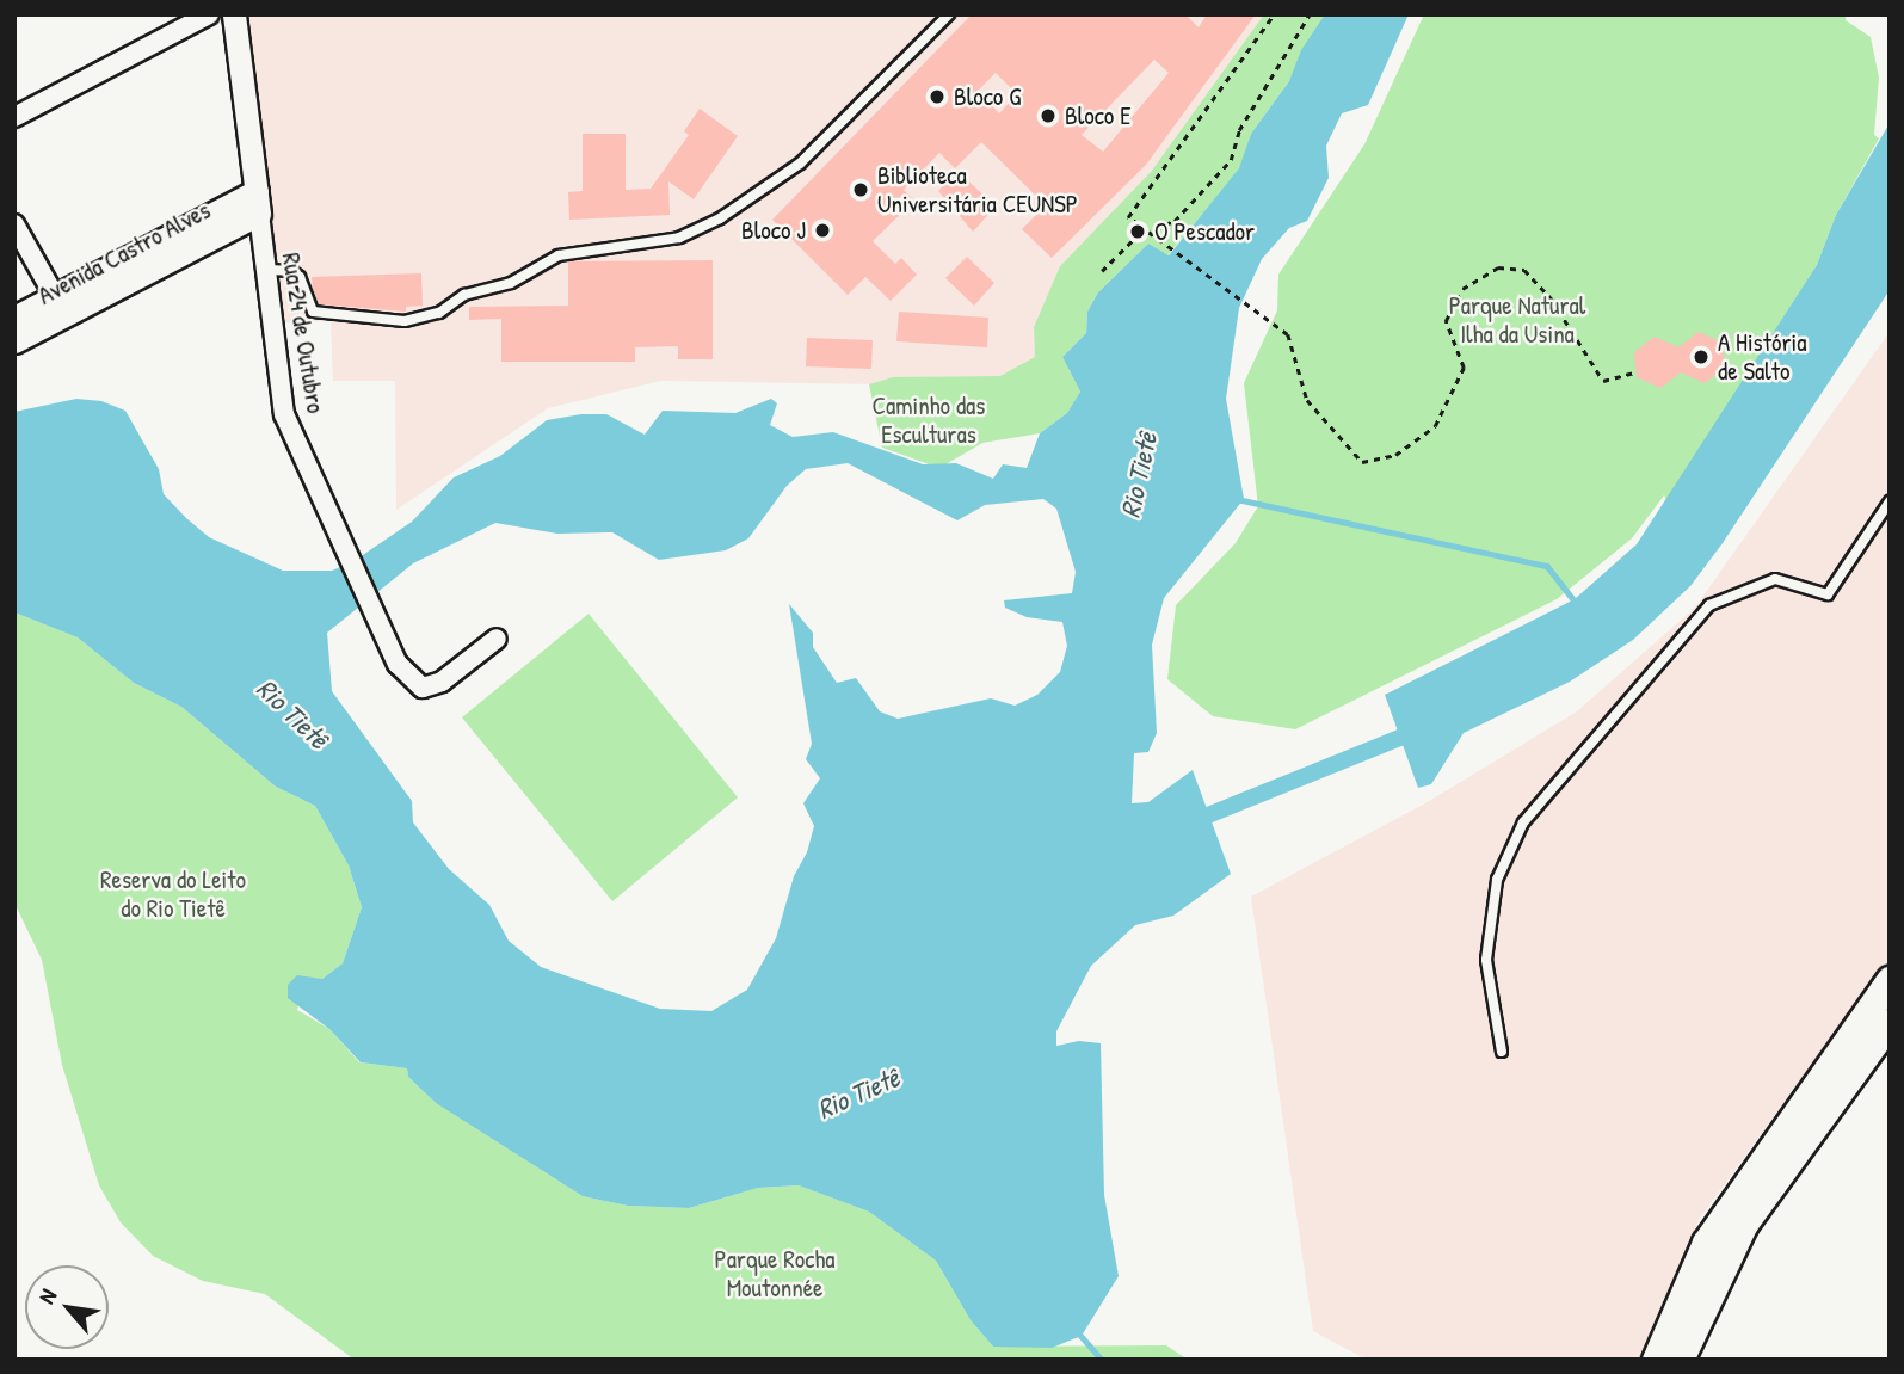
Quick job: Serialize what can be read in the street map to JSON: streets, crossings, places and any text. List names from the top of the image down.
{
  "streets": {
    "street": ["Avenida Castro Alves", "Rua 24 de Outubro"]
  },
  "crossings": [
    ["Avenida Castro Alves", "Rua 24 de Outubro"]
  ],
  "water": ["Rio Tietê"],
  "parks": [
    "Parque Natural Ilha da Usina",
    "Caminho das Esculturas",
    "Reserva do Leito do Rio Tietê",
    "Parque Rocha Moutonnée"
  ],
  "places": [
    "Bloco G",
    "Bloco E",
    "Biblioteca Universitária CEUNSP",
    "Bloco J",
    "O Pescador",
    "A História de Salto"
  ],
  "north": "top left"
}
